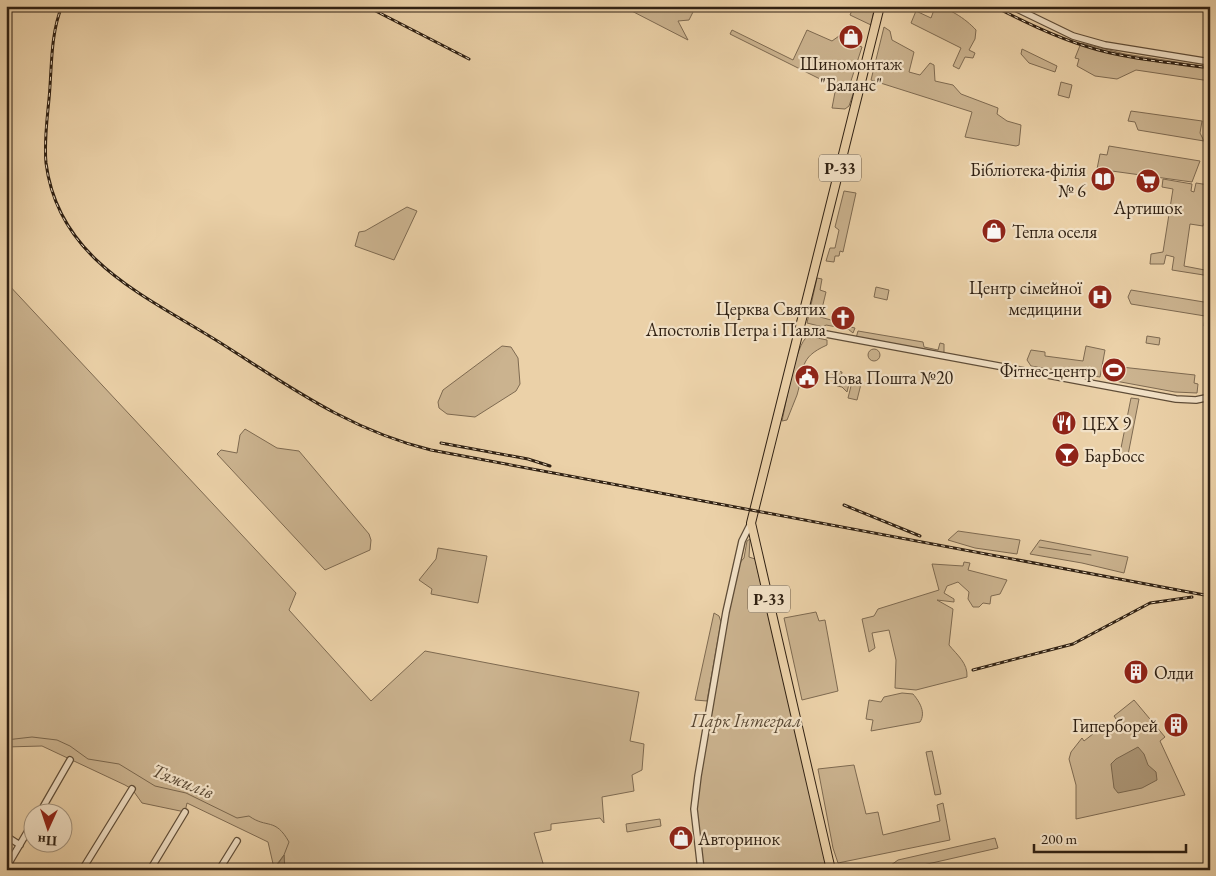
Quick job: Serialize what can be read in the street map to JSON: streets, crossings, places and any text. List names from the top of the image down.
{
  "streets": {
    "main road": ["Р-33"]
  },
  "water": ["Тяжилів"],
  "parks": ["Парк Інтеграл"],
  "places": {
    "shop": ["Шиномонтаж \"Баланс\"", "Тепла оселя", "Авторинок"],
    "library": ["Бібліотека-філія № 6"],
    "supermarket": ["Артишок"],
    "hospital": ["Центр сімейної медицини"],
    "church": ["Церква Святих Апостолів Петра і Павла"],
    "sports": ["Фітнес-центр"],
    "public building": ["Нова Пошта №20"],
    "restaurant": ["ЦЕХ 9"],
    "bar": ["БарБосс"],
    "building": ["Олди", "Гиперборей"]
  },
  "scale_bar": "200 m",
  "north": "bottom"
}
